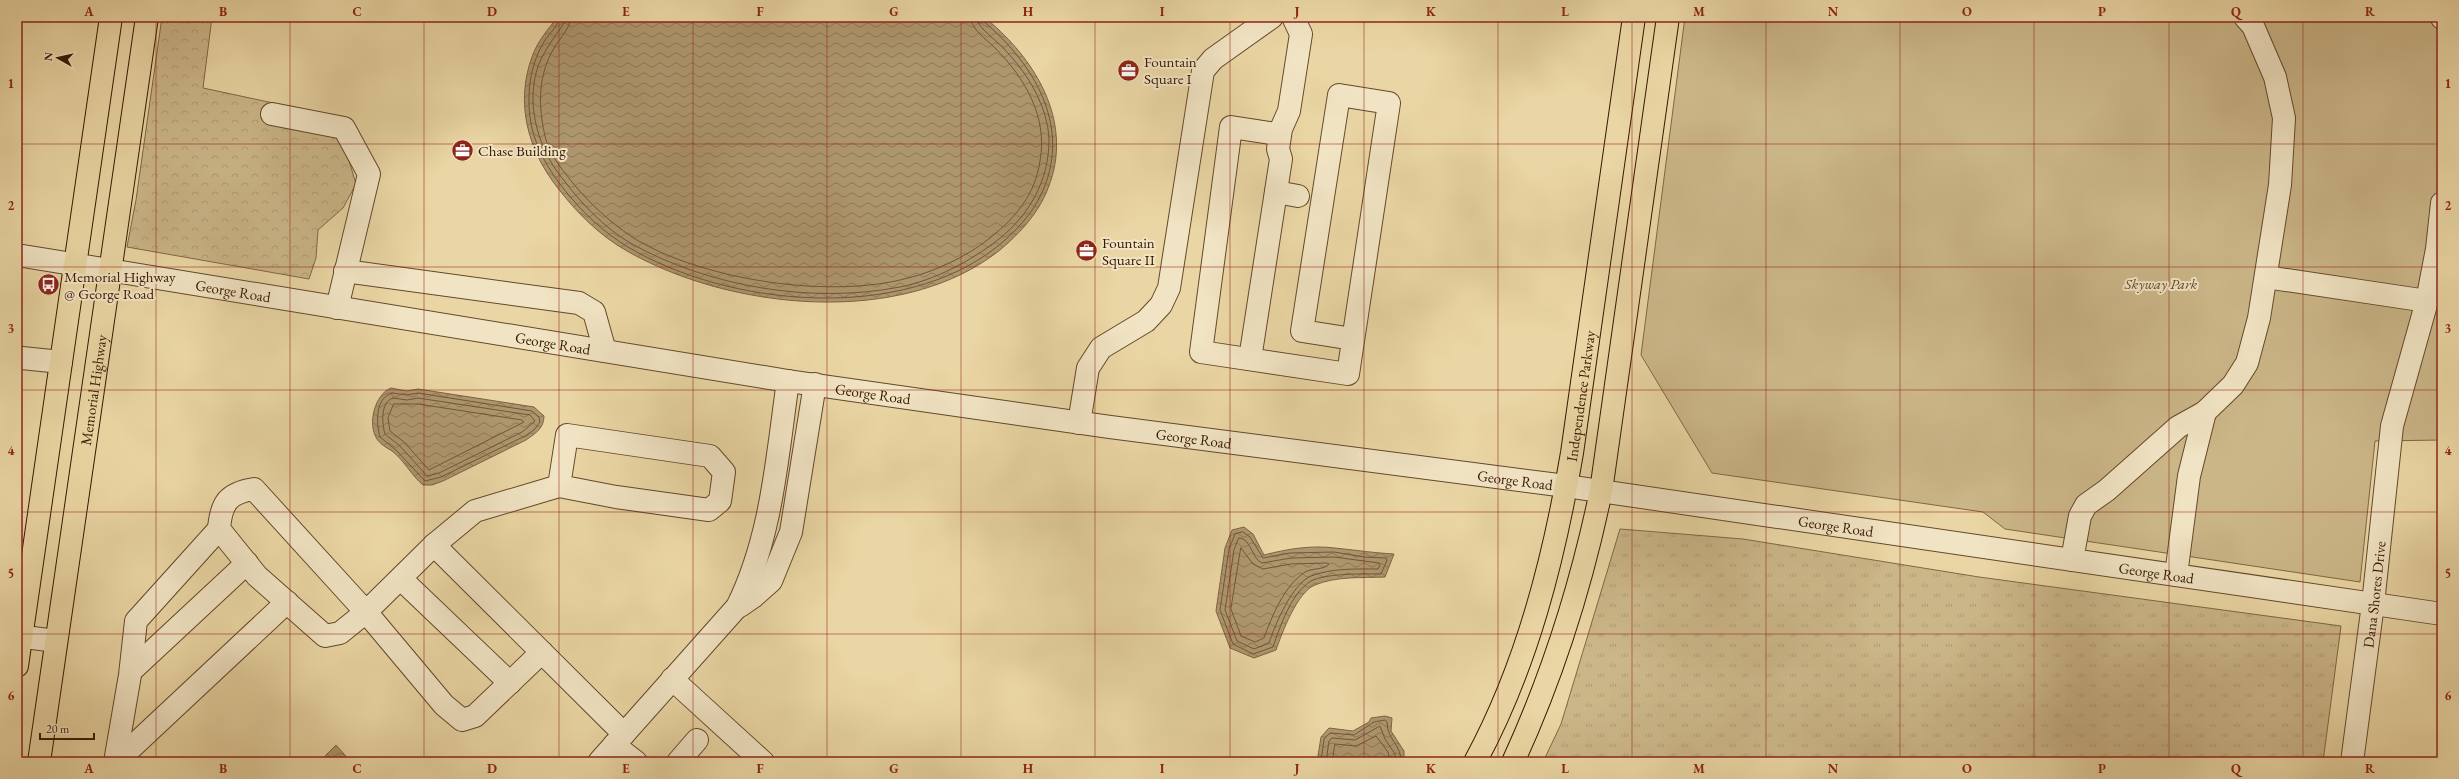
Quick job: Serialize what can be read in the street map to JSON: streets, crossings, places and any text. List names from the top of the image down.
{
  "streets": {
    "main road": ["Memorial Highway", "Independence Parkway"],
    "street": ["George Road", "Dana Shores Drive"]
  },
  "crossings": [
    ["George Road", "Memorial Highway"],
    ["George Road", "Independence Parkway"],
    ["George Road", "Dana Shores Drive"]
  ],
  "parks": ["Skyway Park"],
  "places": {
    "office": ["Fountain Square I", "Chase Building", "Fountain Square II"],
    "bus stop": ["Memorial Highway @ George Road"]
  },
  "scale_bar": "20 m",
  "north": "left",
  "grid": {
    "columns": [
      "A",
      "B",
      "C",
      "D",
      "E",
      "F",
      "G",
      "H",
      "I",
      "J",
      "K",
      "L",
      "M",
      "N",
      "O",
      "P",
      "Q",
      "R"
    ],
    "rows": [
      "1",
      "2",
      "3",
      "4",
      "5",
      "6"
    ]
  }
}
